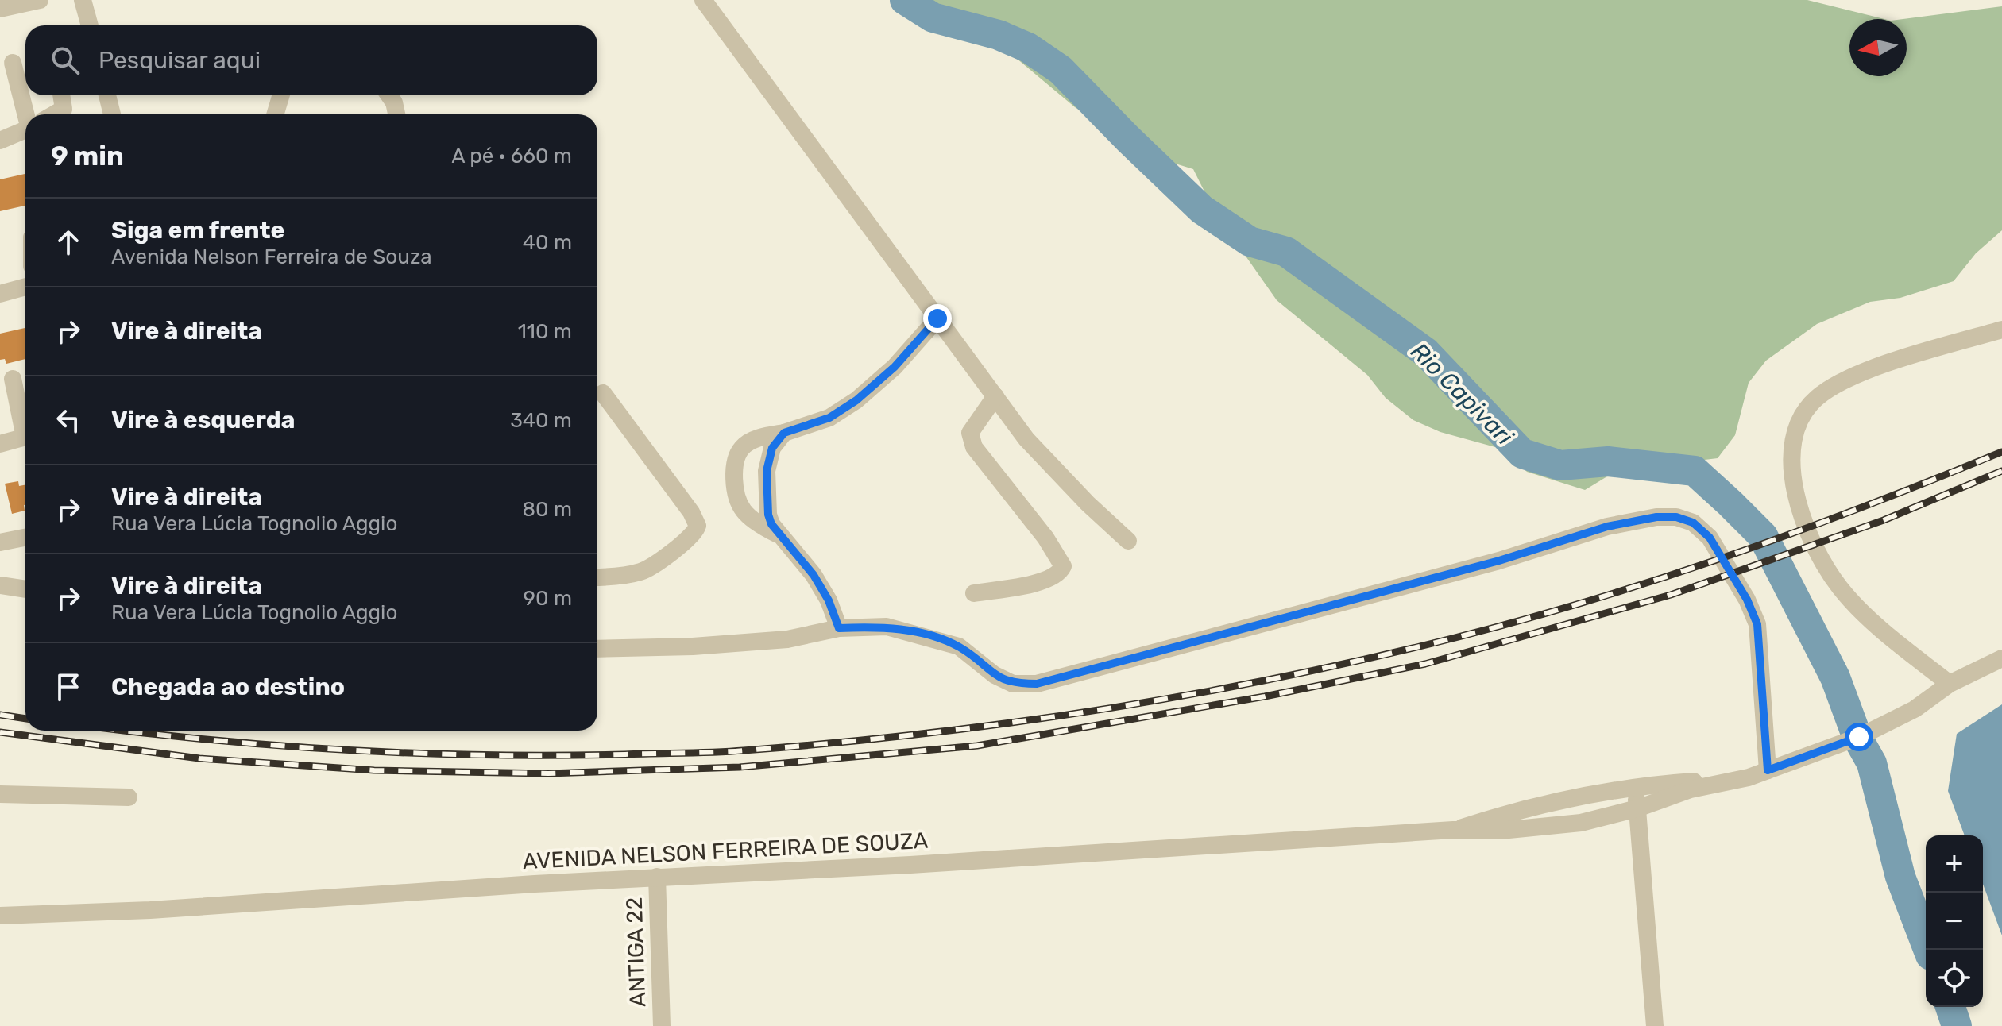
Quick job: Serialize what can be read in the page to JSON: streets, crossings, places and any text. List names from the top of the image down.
{
  "streets": {
    "street": ["AVENIDA NELSON FERREIRA DE SOUZA", "ANTIGA 22"]
  },
  "crossings": [
    ["AVENIDA NELSON FERREIRA DE SOUZA", "ANTIGA 22"]
  ],
  "water": ["Rio Capivari"],
  "north": "left",
  "page": {
    "search": "Pesquisar aqui",
    "heading": ["9 min", "A pé · 660 m"],
    "list": [
      ["Siga em frente", "Avenida Nelson Ferreira de Souza", "40 m"],
      ["Vire à direita", "110 m"],
      ["Vire à esquerda", "340 m"],
      ["Vire à direita", "Rua Vera Lúcia Tognolio Aggio", "80 m"],
      ["Vire à direita", "Rua Vera Lúcia Tognolio Aggio", "90 m"],
      "Chegada ao destino"
    ],
    "map_buttons": ["+", "−"]
  }
}
